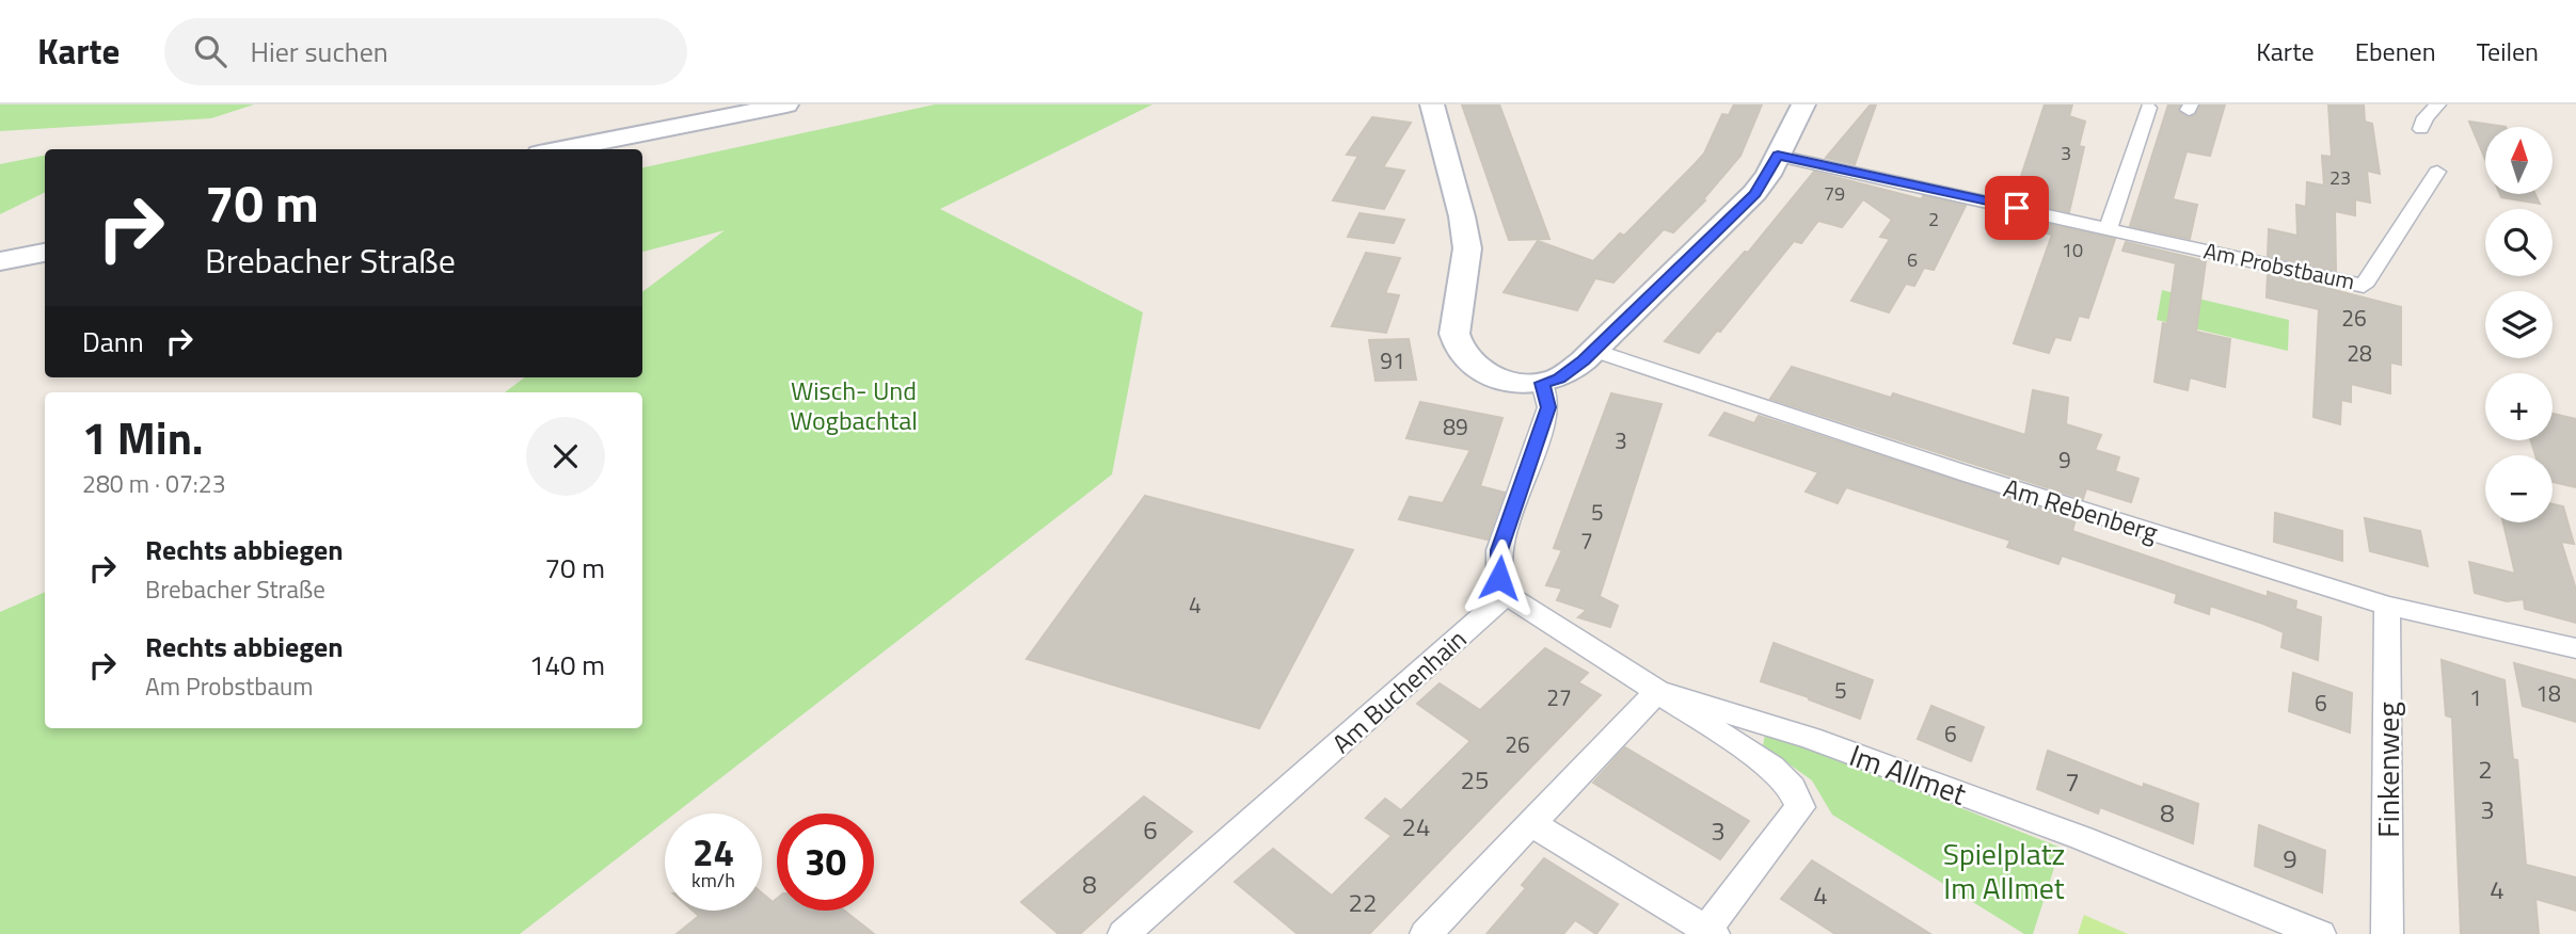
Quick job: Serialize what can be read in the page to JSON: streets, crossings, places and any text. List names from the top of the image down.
{
  "streets": {
    "street": [
      "Am Probstbaum",
      "Am Rebenberg",
      "Am Buchenhain",
      "Finkenweg",
      "Im Allmet"
    ]
  },
  "crossings": [
    ["Am Rebenberg", "Finkenweg"],
    ["Am Buchenhain", "Im Allmet"]
  ],
  "parks": ["Wisch- Und Wogbachtal", "Spielplatz Im Allmet"],
  "house_numbers": [
    "3",
    "23",
    "79",
    "2",
    "10",
    "6",
    "26",
    "28",
    "91",
    "89",
    "3",
    "9",
    "5",
    "7",
    "4",
    "5",
    "18",
    "27",
    "1",
    "6",
    "6",
    "26",
    "2",
    "25",
    "7",
    "3",
    "8",
    "24",
    "6",
    "3",
    "9",
    "8",
    "4",
    "4",
    "22"
  ],
  "north": "top",
  "page": {
    "header": "Karte",
    "search": "Hier suchen",
    "nav": ["Karte", "Ebenen", "Teilen"],
    "map_buttons": ["+", "−"],
    "turn": ["70 m", "Brebacher Straße"],
    "then": "Dann",
    "heading": ["1 Min.", "280 m · 07:23"],
    "list": [
      {
        "name": "Rechts abbiegen",
        "note": "Brebacher Straße",
        "value": "70 m"
      },
      {
        "name": "Rechts abbiegen",
        "note": "Am Probstbaum",
        "value": "140 m"
      }
    ],
    "speed": "24 km/h",
    "limit": "30"
  }
}
